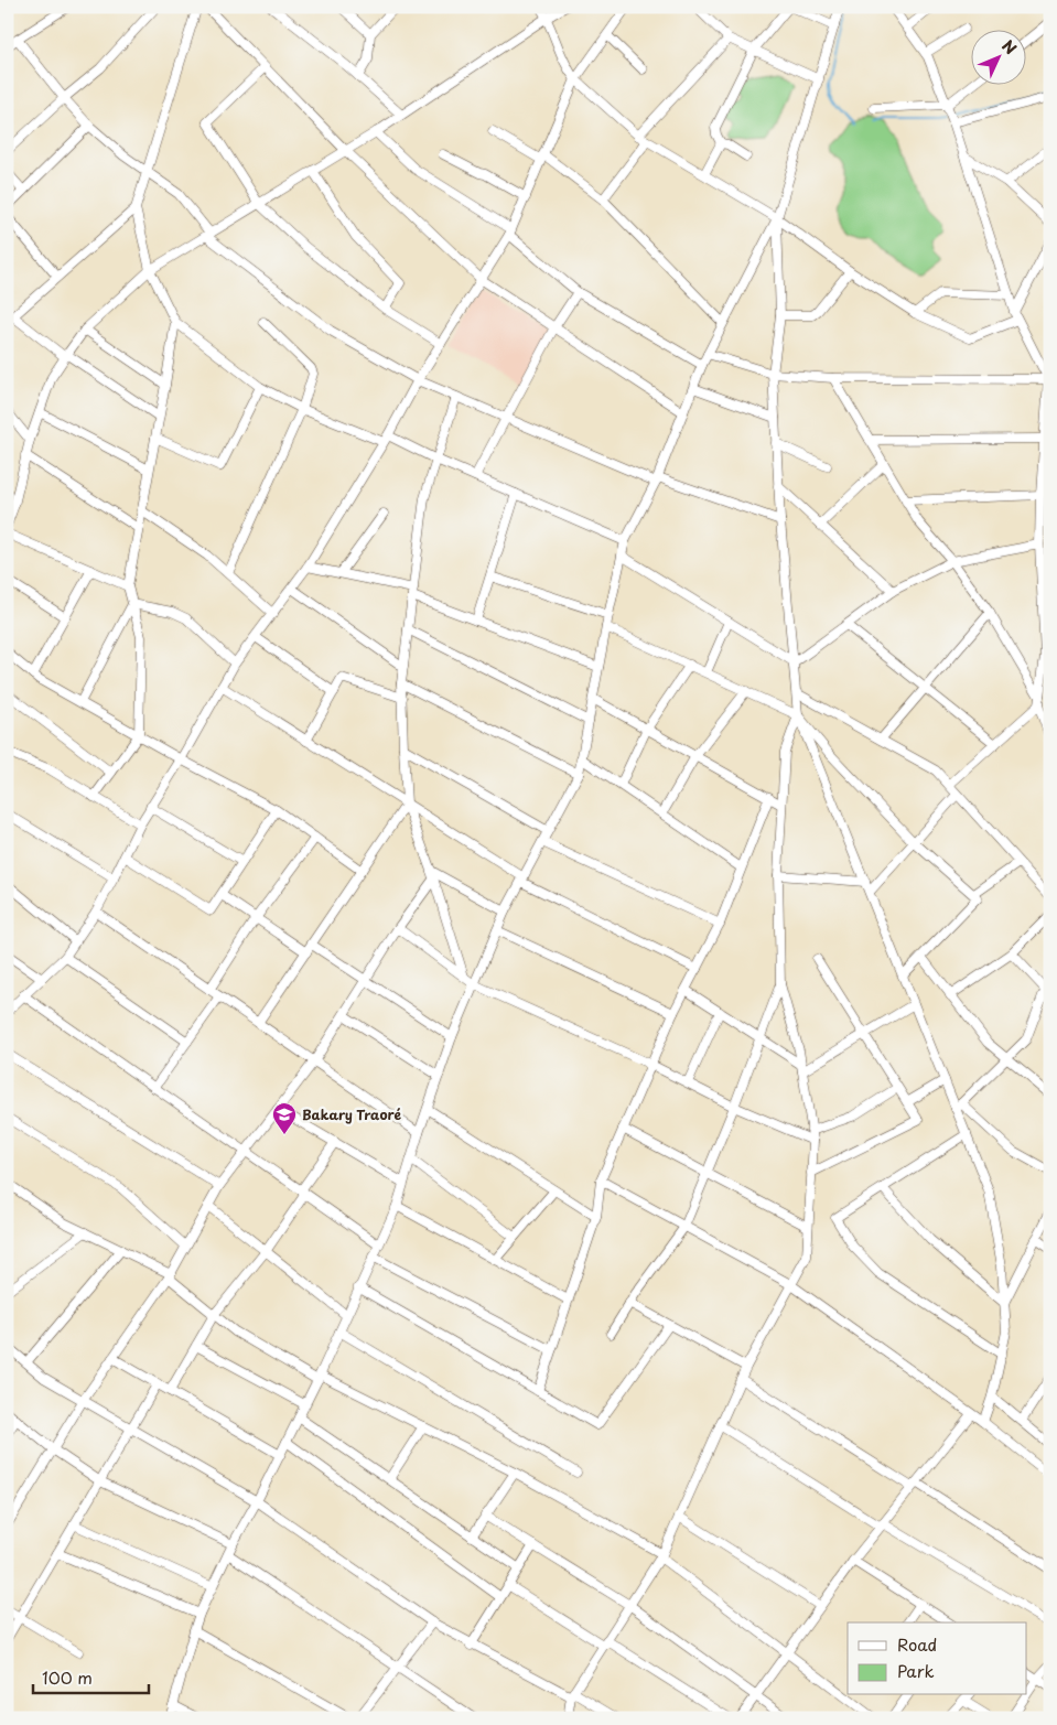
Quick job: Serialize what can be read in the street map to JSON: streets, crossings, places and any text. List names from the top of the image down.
{
  "places": {
    "school or university": ["Bakary Traoré"]
  },
  "legend": ["Road", "Park"],
  "scale_bar": "100 m",
  "north": "top right"
}
